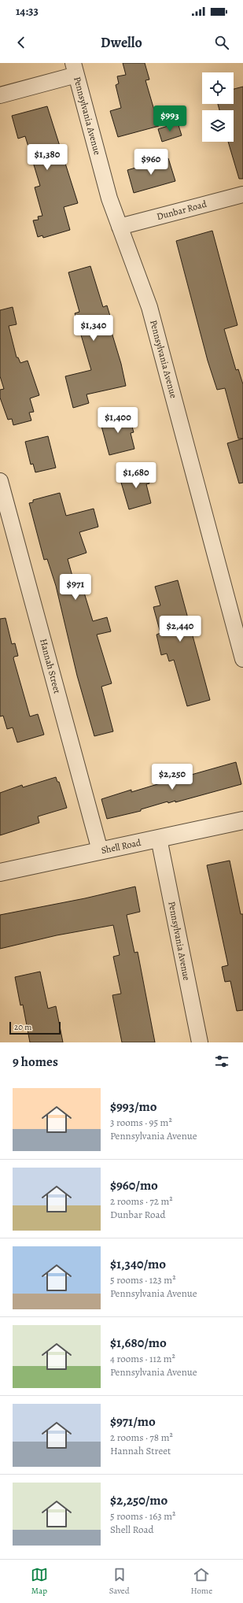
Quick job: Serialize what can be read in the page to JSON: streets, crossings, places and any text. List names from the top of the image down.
{
  "streets": {
    "street": [
      "Pennsylvania Avenue",
      "Dunbar Road",
      "Hannah Street",
      "Shell Road"
    ]
  },
  "crossings": [
    ["Pennsylvania Avenue", "Dunbar Road"],
    ["Pennsylvania Avenue", "Shell Road"],
    ["Hannah Street", "Shell Road"]
  ],
  "scale_bar": "20 m",
  "page": {
    "status": "14:33",
    "header": "Dwello",
    "price": [
      "$993",
      "$1,380",
      "$960",
      "$1,340",
      "$1,400",
      "$1,680",
      "$971",
      "$2,440",
      "$2,250"
    ],
    "scale": "20 m",
    "heading": "9 homes",
    "list": [
      {
        "name": "$993/mo",
        "note": "3 rooms · 95 m² · Pennsylvania Avenue"
      },
      {
        "name": "$960/mo",
        "note": "2 rooms · 72 m² · Dunbar Road"
      },
      {
        "name": "$1,340/mo",
        "note": "5 rooms · 123 m² · Pennsylvania Avenue"
      },
      {
        "name": "$1,680/mo",
        "note": "4 rooms · 112 m² · Pennsylvania Avenue"
      },
      {
        "name": "$971/mo",
        "note": "2 rooms · 78 m² · Hannah Street"
      },
      {
        "name": "$2,250/mo",
        "note": "5 rooms · 163 m² · Shell Road"
      }
    ],
    "tabs": ["Map", "Saved", "Home"]
  }
}
